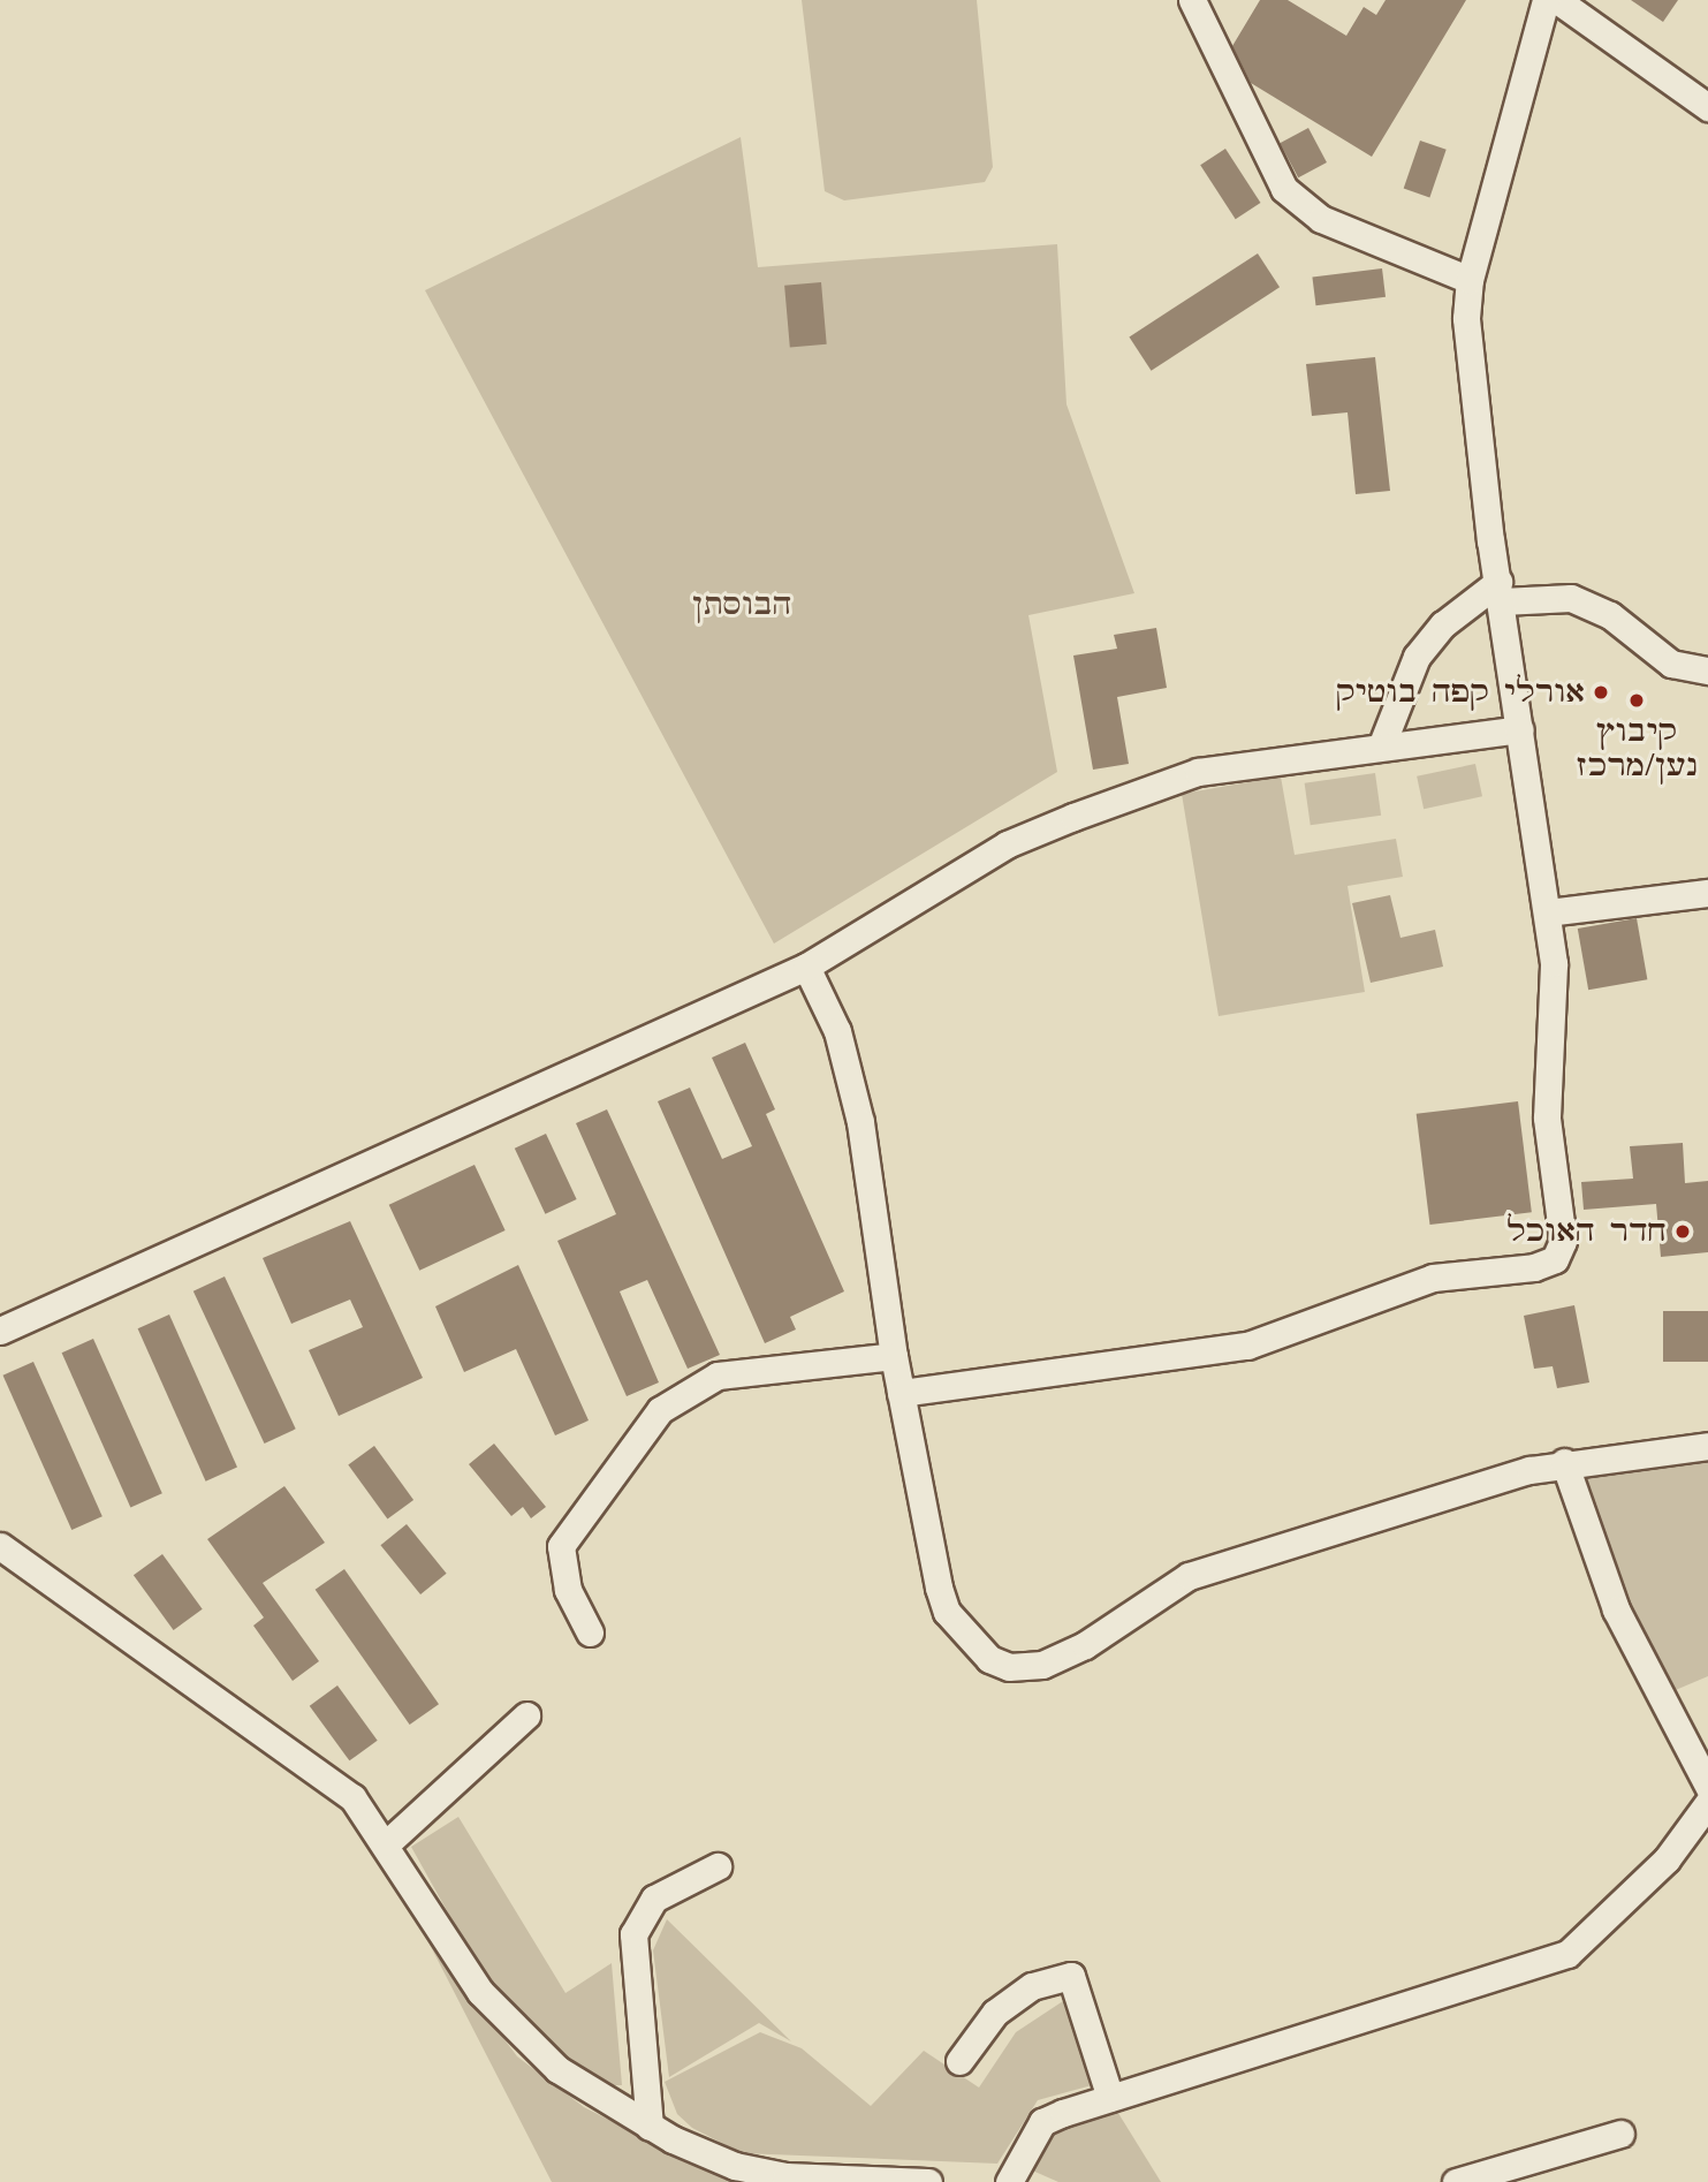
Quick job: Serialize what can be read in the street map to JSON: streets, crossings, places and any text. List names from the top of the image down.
{
  "parks": ["הבוסתן"],
  "places": ["אורלי קפה בוטיק", "קיבוץ נען/מרכז", "חדר האוכל"]
}
